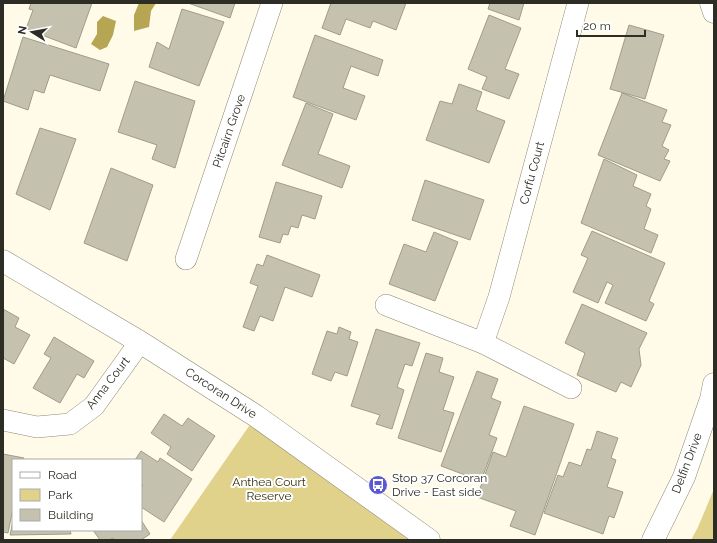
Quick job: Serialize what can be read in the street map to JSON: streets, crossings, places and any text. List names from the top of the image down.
{
  "streets": {
    "street": [
      "Pitcairn Grove",
      "Corfu Court",
      "Anna Court",
      "Corcoran Drive",
      "Delfin Drive"
    ]
  },
  "crossings": [
    ["Anna Court", "Corcoran Drive"]
  ],
  "parks": ["Anthea Court Reserve"],
  "places": {
    "bus stop": ["Stop 37 Corcoran Drive - East side"]
  },
  "legend": ["Road", "Park", "Building"],
  "scale_bar": "20 m",
  "north": "left"
}
